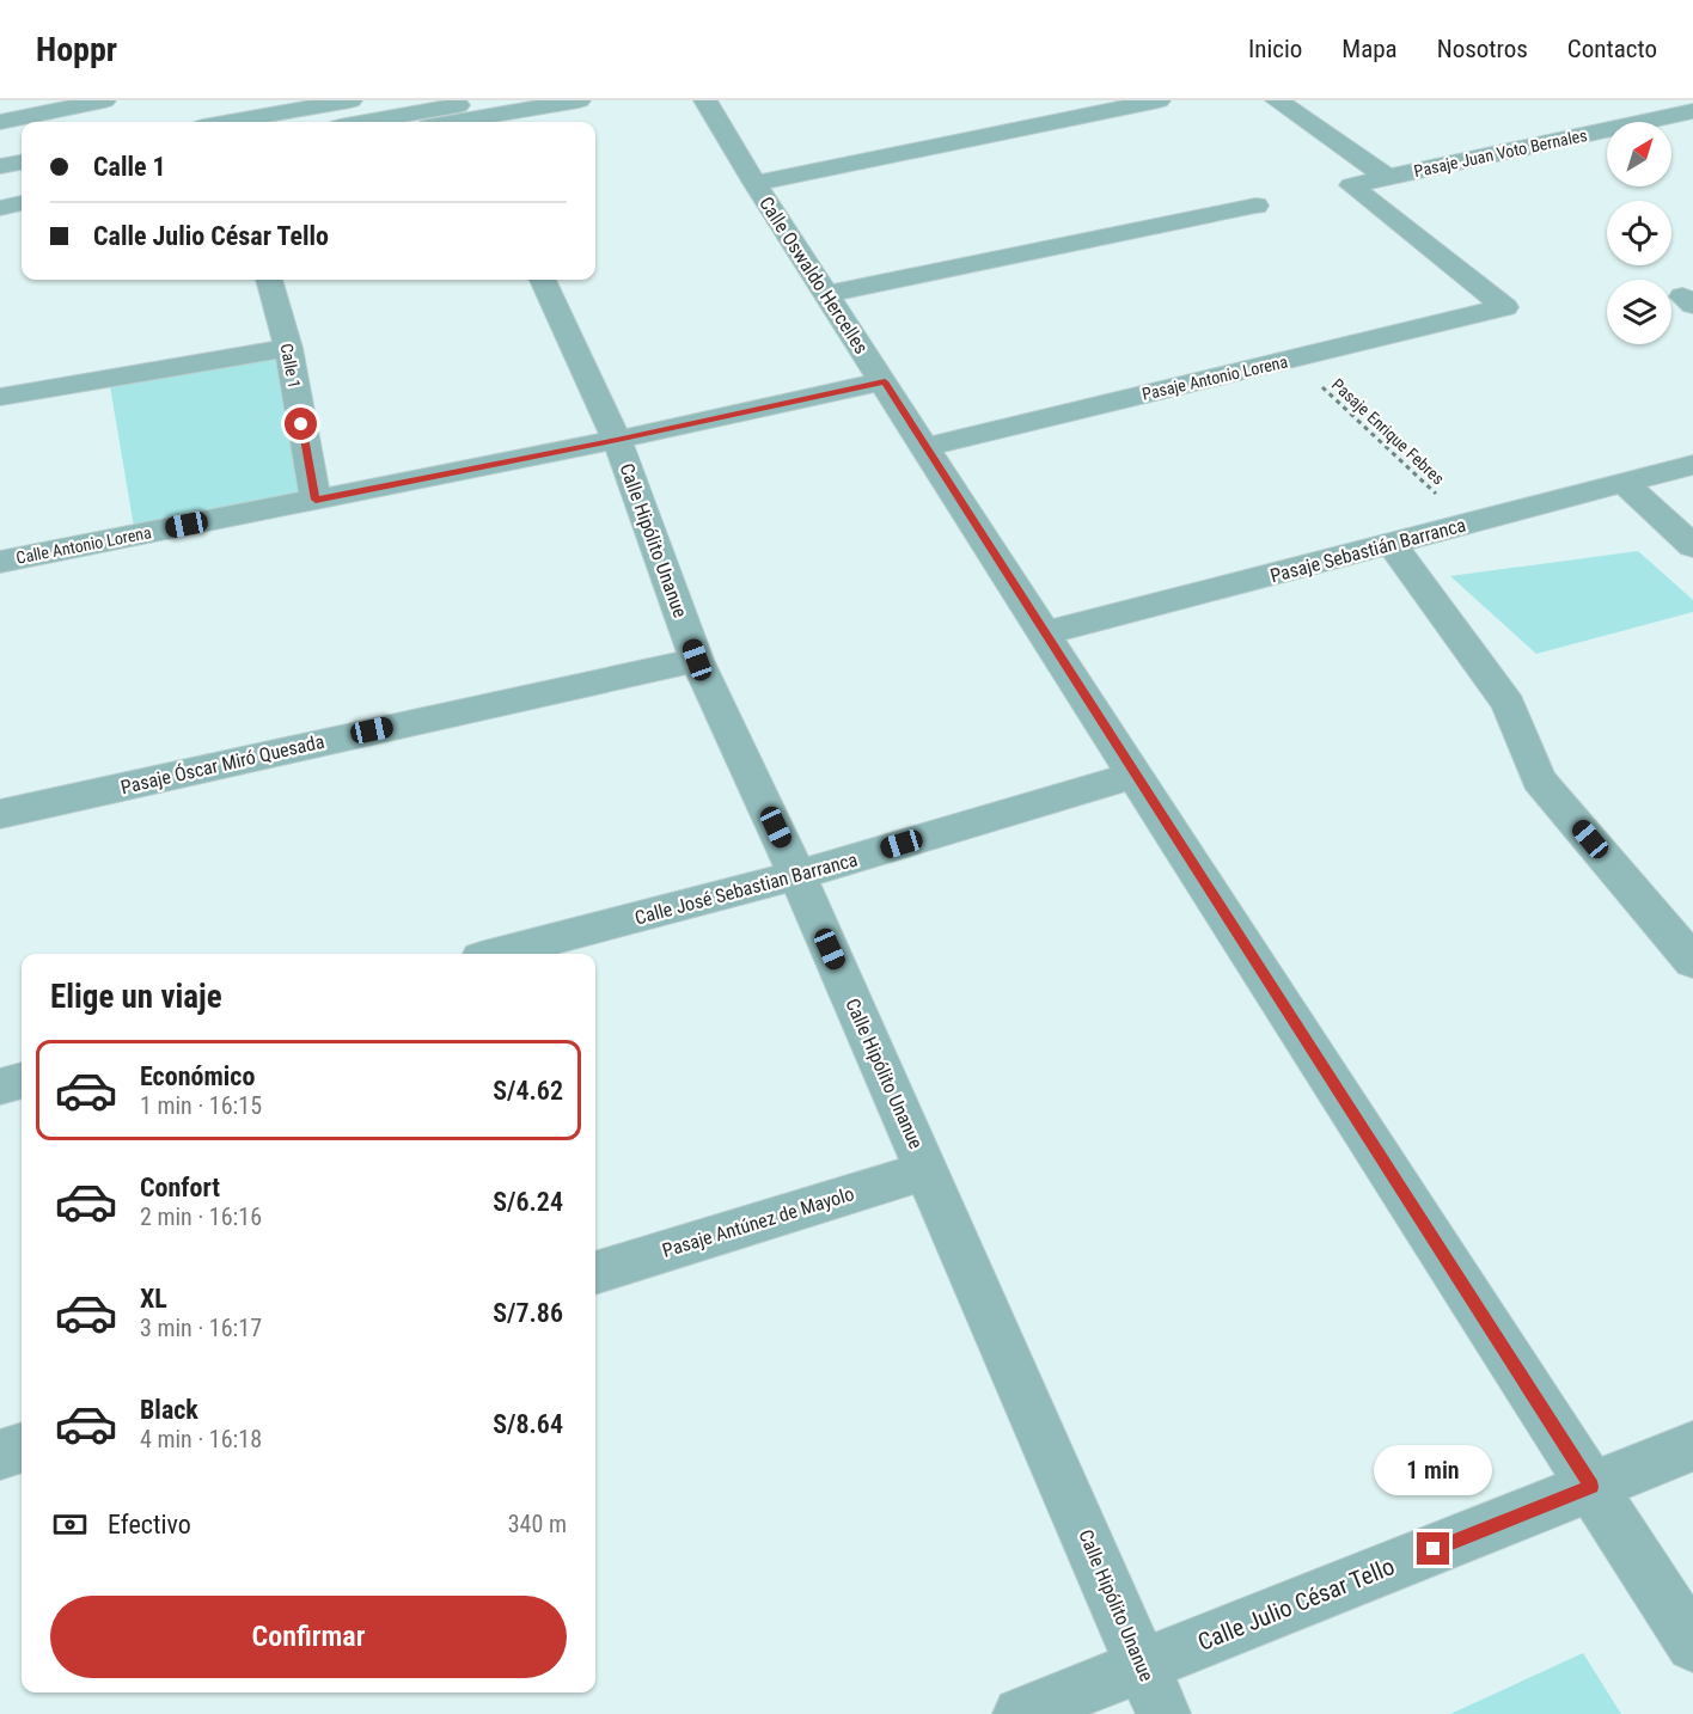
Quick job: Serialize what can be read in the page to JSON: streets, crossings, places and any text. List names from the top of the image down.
{
  "streets": {
    "street": [
      "Pasaje Juan Voto Bernales",
      "Calle Oswaldo Hercelles",
      "Calle 1",
      "Pasaje Antonio Lorena",
      "Calle Hipólito Unanue",
      "Calle Antonio Lorena",
      "Pasaje Sebastián Barranca",
      "Pasaje Óscar Miró Quesada",
      "Calle José Sebastian Barranca",
      "Pasaje Antúnez de Mayolo",
      "Calle Julio César Tello"
    ],
    "path": ["Pasaje Enrique Febres"]
  },
  "crossings": [
    ["Pasaje Juan Voto Bernales", "Pasaje Antonio Lorena"],
    ["Calle Oswaldo Hercelles", "Pasaje Antonio Lorena"],
    ["Calle Oswaldo Hercelles", "Calle Antonio Lorena"],
    ["Calle Oswaldo Hercelles", "Pasaje Sebastián Barranca"],
    ["Calle Oswaldo Hercelles", "Calle José Sebastian Barranca"],
    ["Calle Oswaldo Hercelles", "Calle Julio César Tello"],
    ["Calle 1", "Calle Antonio Lorena"],
    ["Pasaje Antonio Lorena", "Pasaje Enrique Febres"],
    ["Pasaje Enrique Febres", "Pasaje Sebastián Barranca"],
    ["Calle Hipólito Unanue", "Calle Antonio Lorena"],
    ["Calle Hipólito Unanue", "Pasaje Óscar Miró Quesada"],
    ["Calle Hipólito Unanue", "Calle José Sebastian Barranca"],
    ["Calle Hipólito Unanue", "Pasaje Antúnez de Mayolo"],
    ["Calle Hipólito Unanue", "Calle Julio César Tello"]
  ],
  "north": "top right",
  "page": {
    "header": "Hoppr",
    "nav": [
      "Inicio",
      "Mapa",
      "Nosotros",
      "Contacto"
    ],
    "banner": ["Calle 1", "Calle Julio César Tello"],
    "heading": "Elige un viaje",
    "list": [
      {
        "name": "Económico",
        "note": "1 min · 16:15",
        "value": "S/4.62"
      },
      {
        "name": "Confort",
        "note": "2 min · 16:16",
        "value": "S/6.24"
      },
      {
        "name": "XL",
        "note": "3 min · 16:17",
        "value": "S/7.86"
      },
      {
        "name": "Black",
        "note": "4 min · 16:18",
        "value": "S/8.64"
      }
    ],
    "bubble": "1 min",
    "pay": ["Efectivo", "340 m"],
    "buttons": "Confirmar"
  }
}
